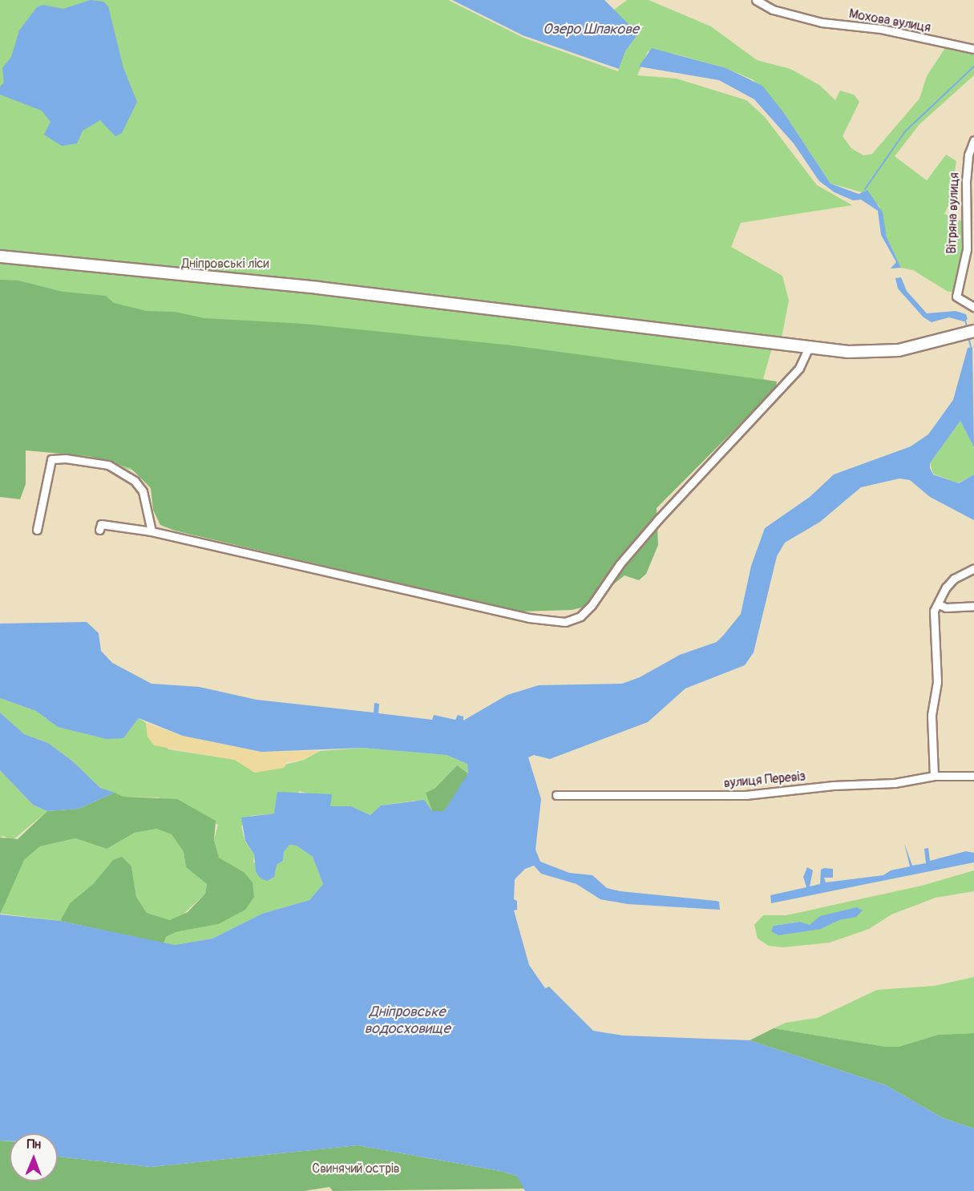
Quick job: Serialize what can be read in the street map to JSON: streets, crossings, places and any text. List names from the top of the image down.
{
  "streets": {
    "street": ["Мохова вулиця", "Вітряна вулиця", "вулиця Перевіз"]
  },
  "water": ["Озеро Шпакове", "Дніпровське водосховище"],
  "parks": ["Дніпровські ліси", "Свинячий острів"],
  "north": "top"
}
